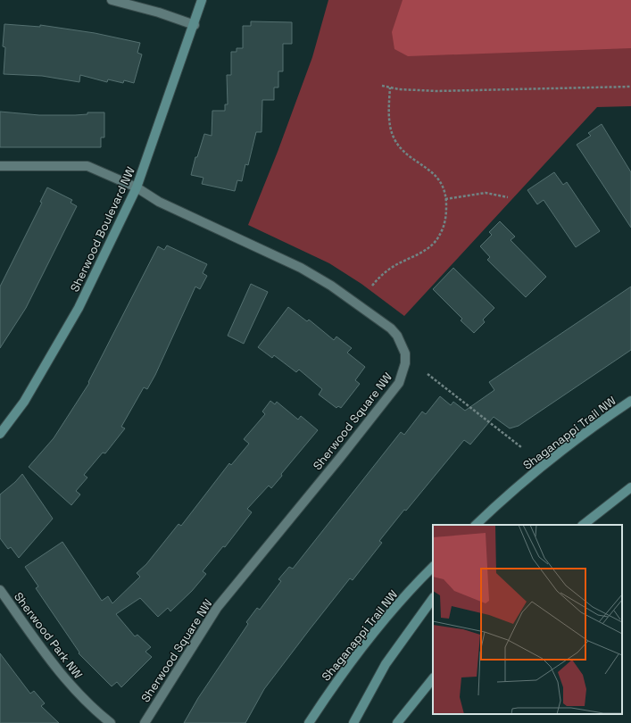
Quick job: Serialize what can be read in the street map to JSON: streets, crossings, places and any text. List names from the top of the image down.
{
  "streets": {
    "main road": ["Sherwood Boulevard NW", "Shaganappi Trail NW"],
    "street": ["Sherwood Square NW", "Sherwood Park NW"]
  },
  "crossings": [
    ["Sherwood Boulevard NW", "Sherwood Square NW"]
  ]
}
